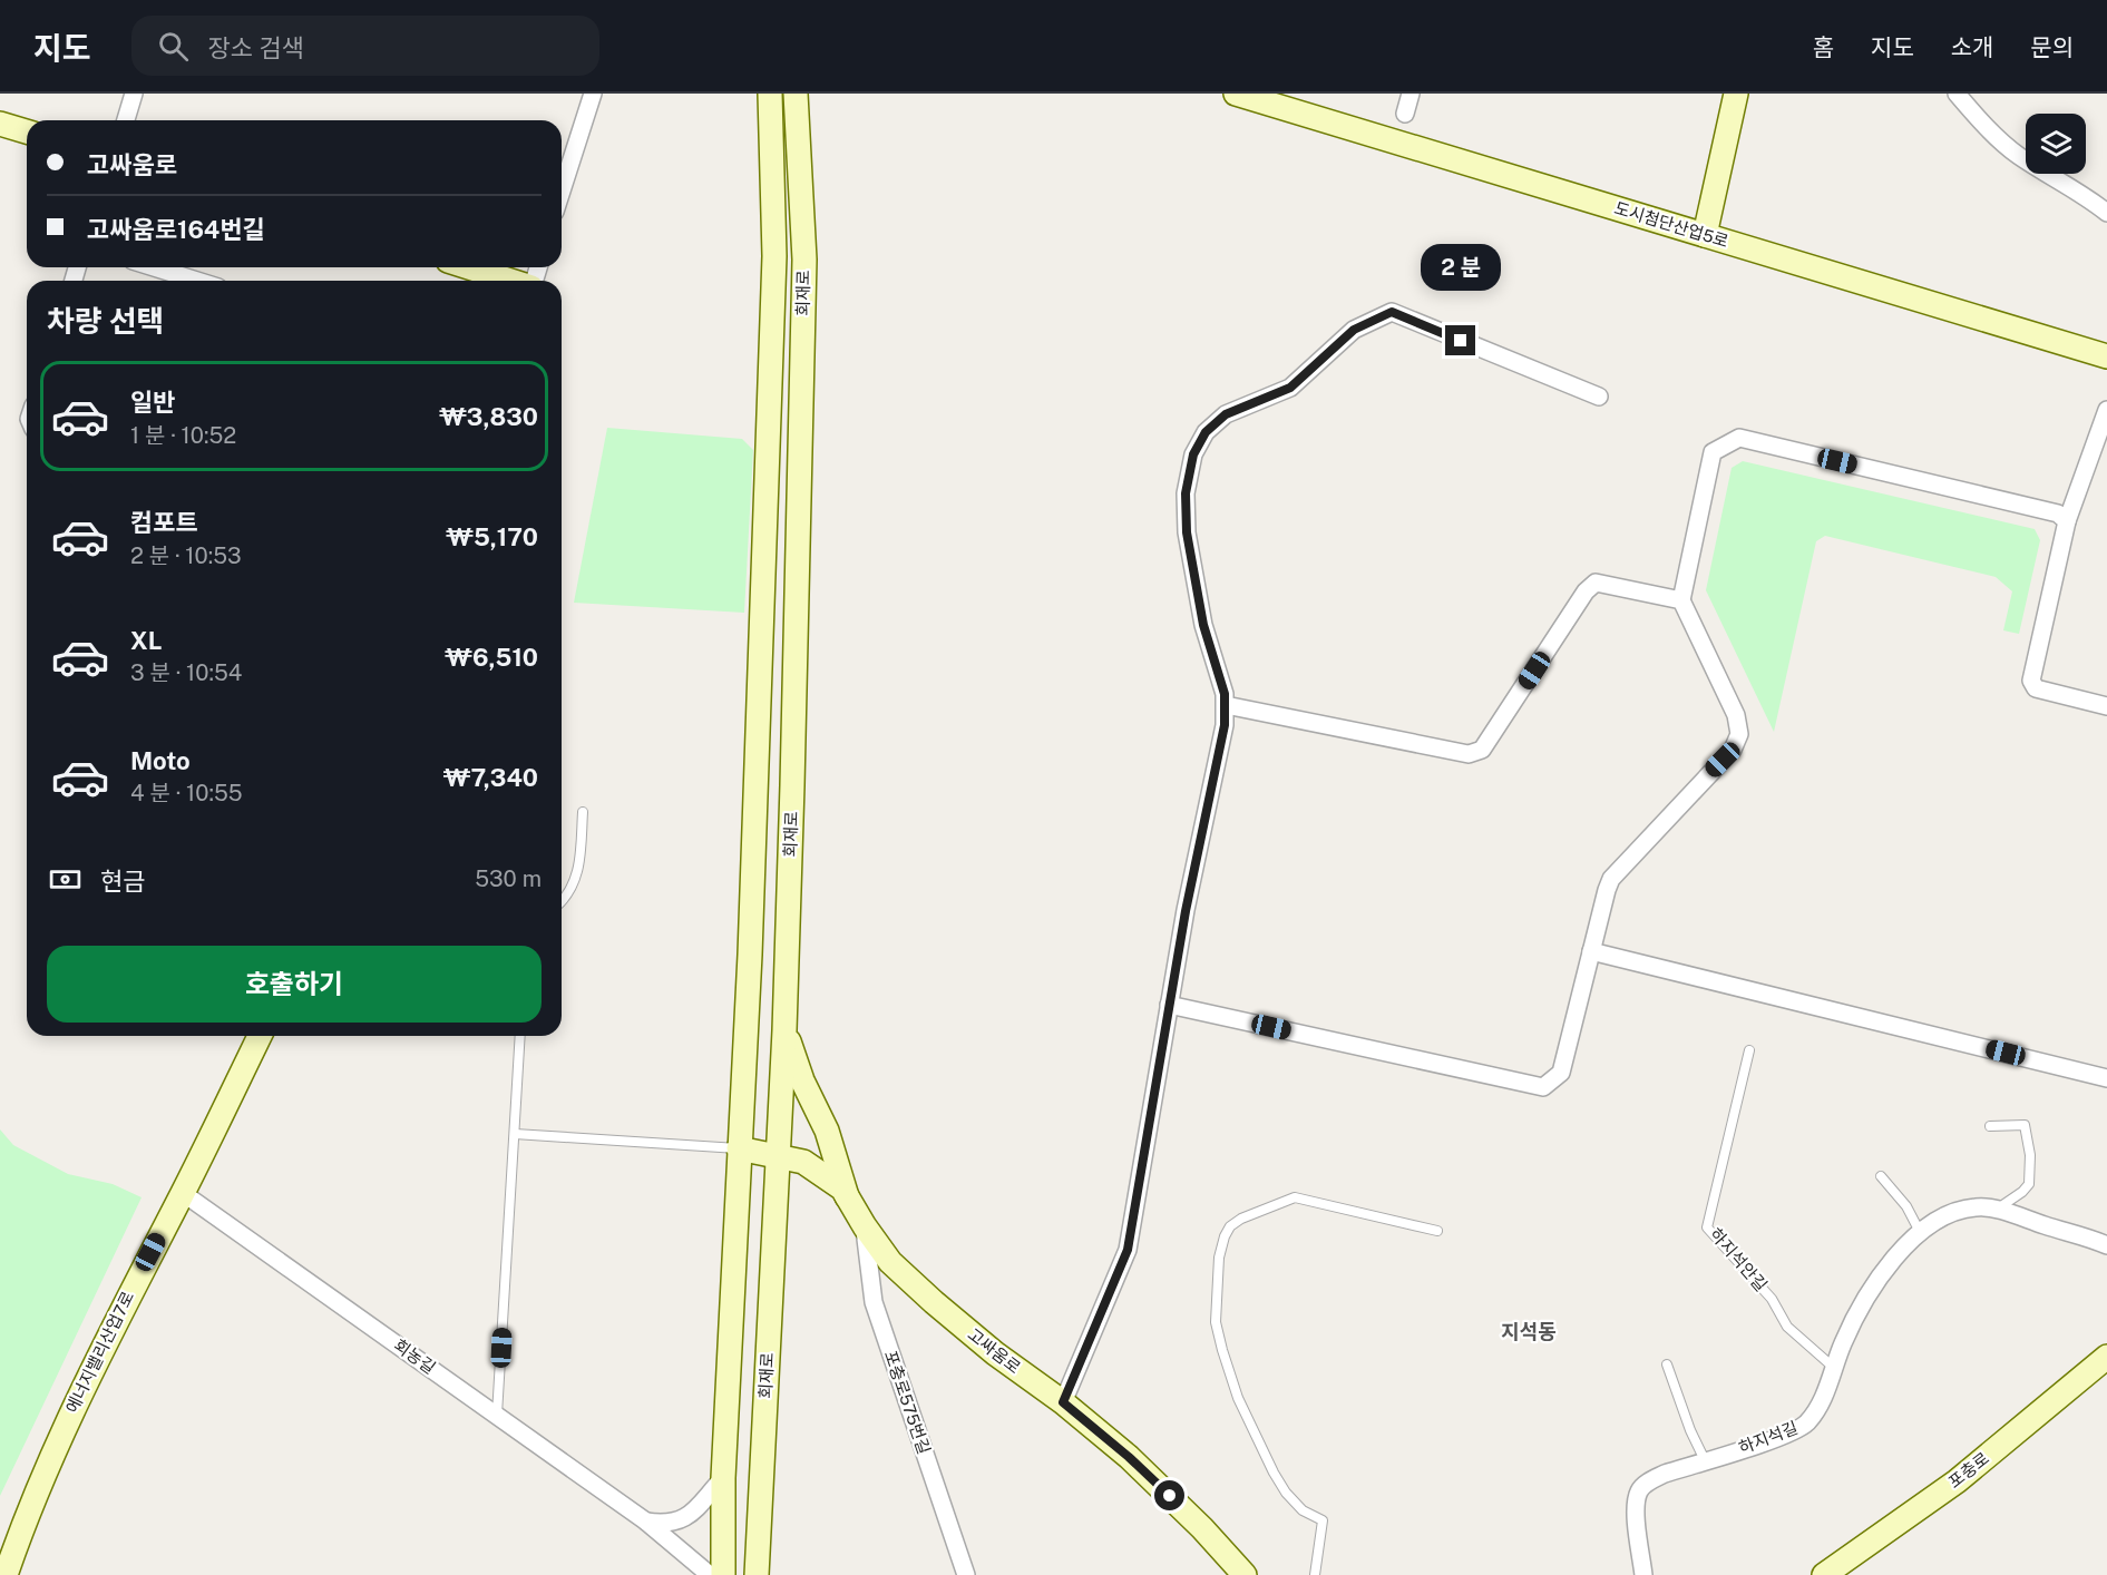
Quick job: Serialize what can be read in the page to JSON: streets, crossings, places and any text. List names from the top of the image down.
{
  "streets": {
    "main road": [
      "도시첨단산업5로",
      "회재로",
      "고싸움로",
      "에너지밸리산업7로",
      "포충로"
    ],
    "street": ["회농길", "포충로575번길", "하지석길"],
    "lane": ["하지석안길"]
  },
  "crossings": [
    ["회재로", "고싸움로"],
    ["하지석안길", "하지석길"],
    ["고싸움로", "포충로575번길"],
    ["에너지밸리산업7로", "회농길"]
  ],
  "districts": ["지석동"],
  "page": {
    "header": "지도",
    "search": "장소 검색",
    "nav": [
      "홈",
      "지도",
      "소개",
      "문의"
    ],
    "banner": ["고싸움로", "고싸움로164번길"],
    "bubble": "2 분",
    "heading": "차량 선택",
    "list": [
      {
        "name": "일반",
        "note": "1 분 · 10:52",
        "value": "₩3,830"
      },
      {
        "name": "컴포트",
        "note": "2 분 · 10:53",
        "value": "₩5,170"
      },
      {
        "name": "XL",
        "note": "3 분 · 10:54",
        "value": "₩6,510"
      },
      {
        "name": "Moto",
        "note": "4 분 · 10:55",
        "value": "₩7,340"
      }
    ],
    "pay": ["현금", "530 m"],
    "buttons": "호출하기"
  }
}
